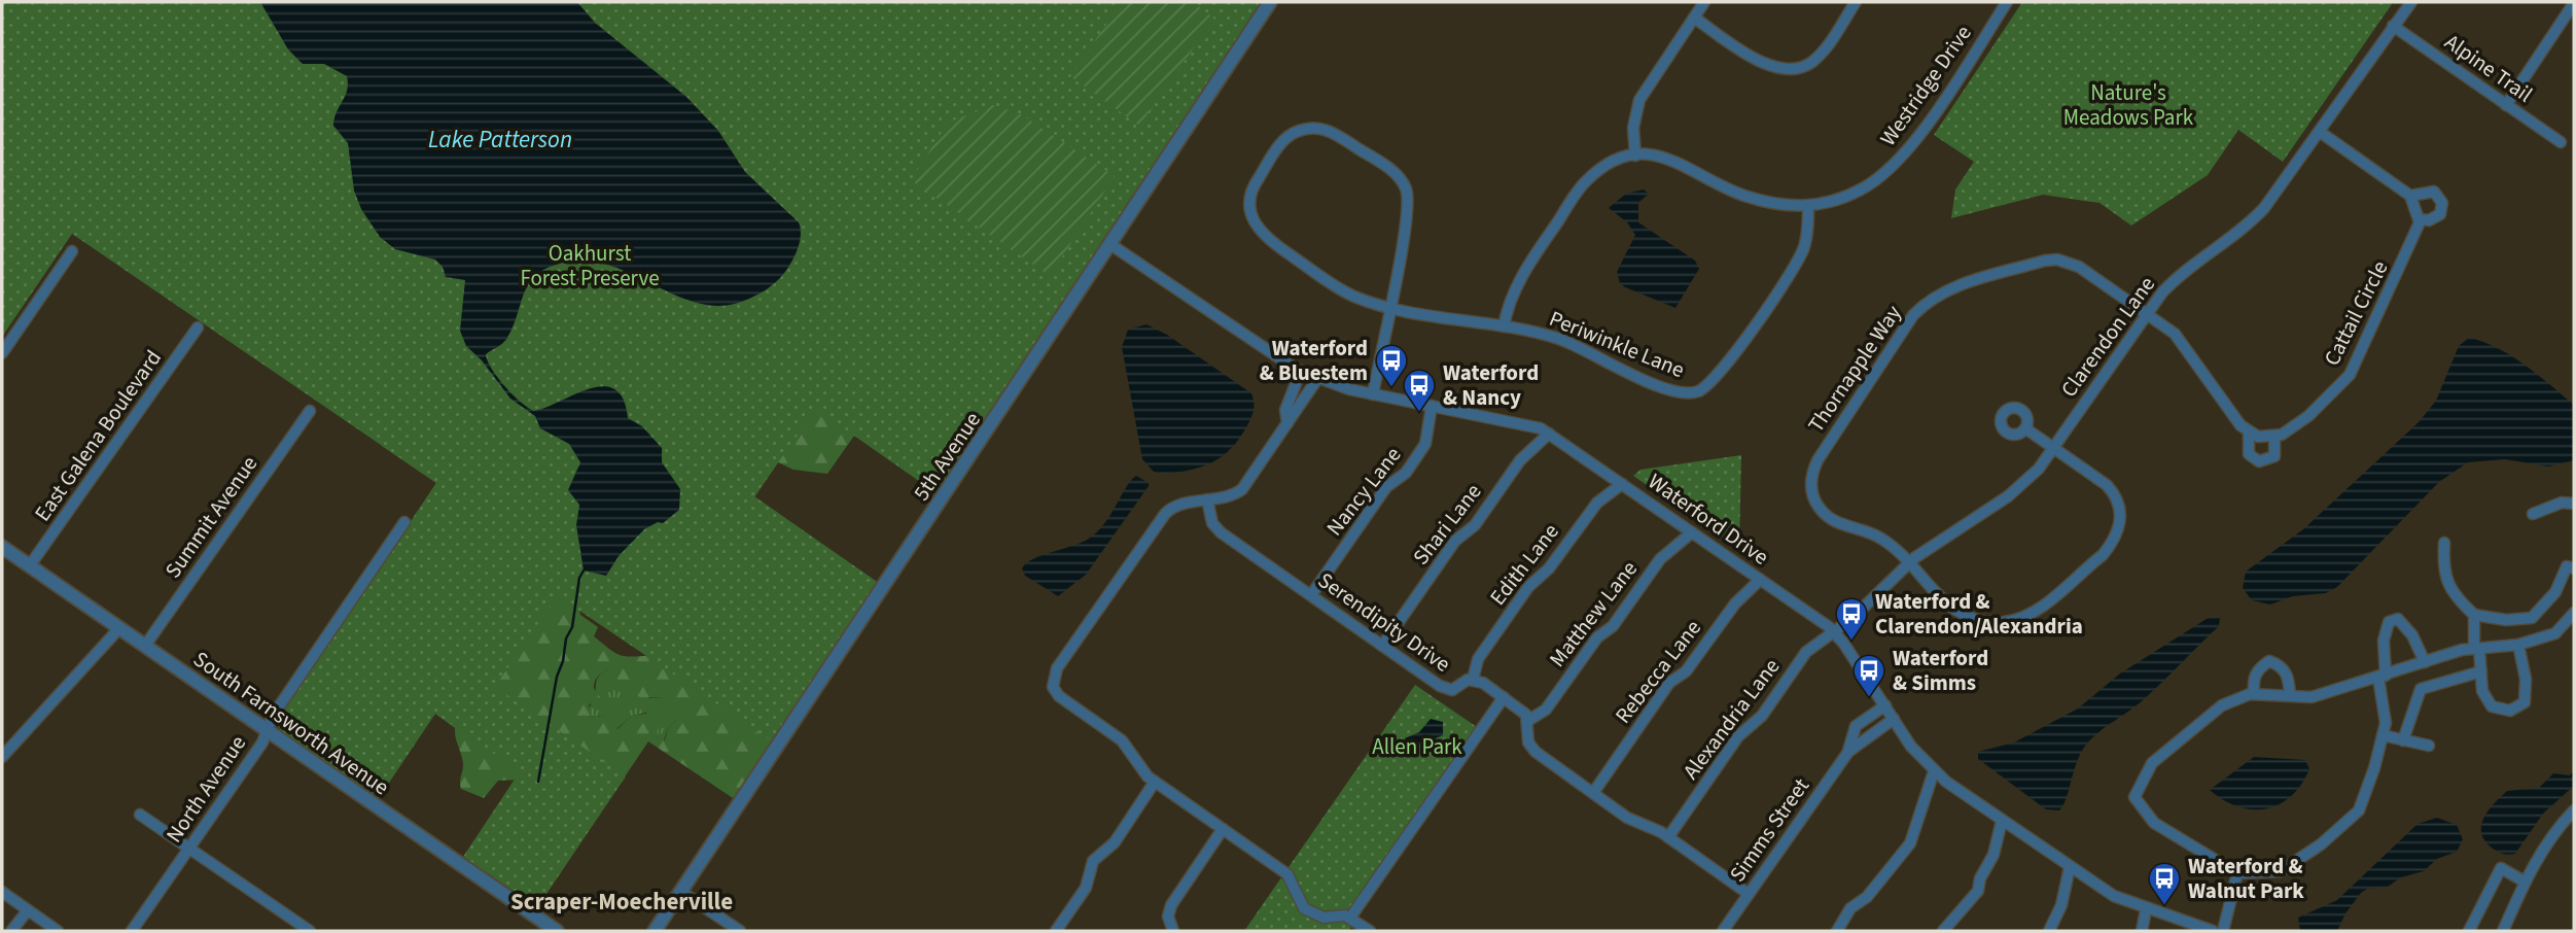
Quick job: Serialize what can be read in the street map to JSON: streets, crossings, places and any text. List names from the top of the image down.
{
  "streets": {
    "street": [
      "Alpine Trail",
      "Westridge Drive",
      "Cattail Circle",
      "Clarendon Lane",
      "Periwinkle Lane",
      "Thornapple Way",
      "East Galena Boulevard",
      "5th Avenue",
      "Nancy Lane",
      "Summit Avenue",
      "Waterford Drive",
      "Shari Lane",
      "Edith Lane",
      "Matthew Lane",
      "Serendipity Drive",
      "Rebecca Lane",
      "Alexandria Lane",
      "South Farnsworth Avenue",
      "North Avenue",
      "Simms Street"
    ]
  },
  "crossings": [
    ["Alpine Trail", "Clarendon Lane"],
    ["Westridge Drive", "Periwinkle Lane"],
    ["Cattail Circle", "Clarendon Lane"],
    ["Cattail Circle", "Thornapple Way"],
    ["Clarendon Lane", "Thornapple Way"],
    ["Clarendon Lane", "Waterford Drive"],
    ["Clarendon Lane", "Alexandria Lane"],
    ["East Galena Boulevard", "South Farnsworth Avenue"],
    ["5th Avenue", "Waterford Drive"],
    ["Nancy Lane", "Waterford Drive"],
    ["Nancy Lane", "Serendipity Drive"],
    ["Summit Avenue", "South Farnsworth Avenue"],
    ["Waterford Drive", "Shari Lane"],
    ["Waterford Drive", "Edith Lane"],
    ["Waterford Drive", "Matthew Lane"],
    ["Waterford Drive", "Rebecca Lane"],
    ["Waterford Drive", "Alexandria Lane"],
    ["Waterford Drive", "Simms Street"],
    ["Shari Lane", "Serendipity Drive"],
    ["Edith Lane", "Serendipity Drive"],
    ["Matthew Lane", "Serendipity Drive"],
    ["South Farnsworth Avenue", "North Avenue"]
  ],
  "districts": ["Scraper-Moecherville"],
  "water": ["Lake Patterson"],
  "parks": ["Nature's Meadows Park", "Oakhurst Forest Preserve", "Allen Park"],
  "places": {
    "bus stop": [
      "Waterford & Bluestem",
      "Waterford & Nancy",
      "Waterford & Clarendon/Alexandria",
      "Waterford & Simms",
      "Waterford & Walnut Park"
    ]
  }
}
